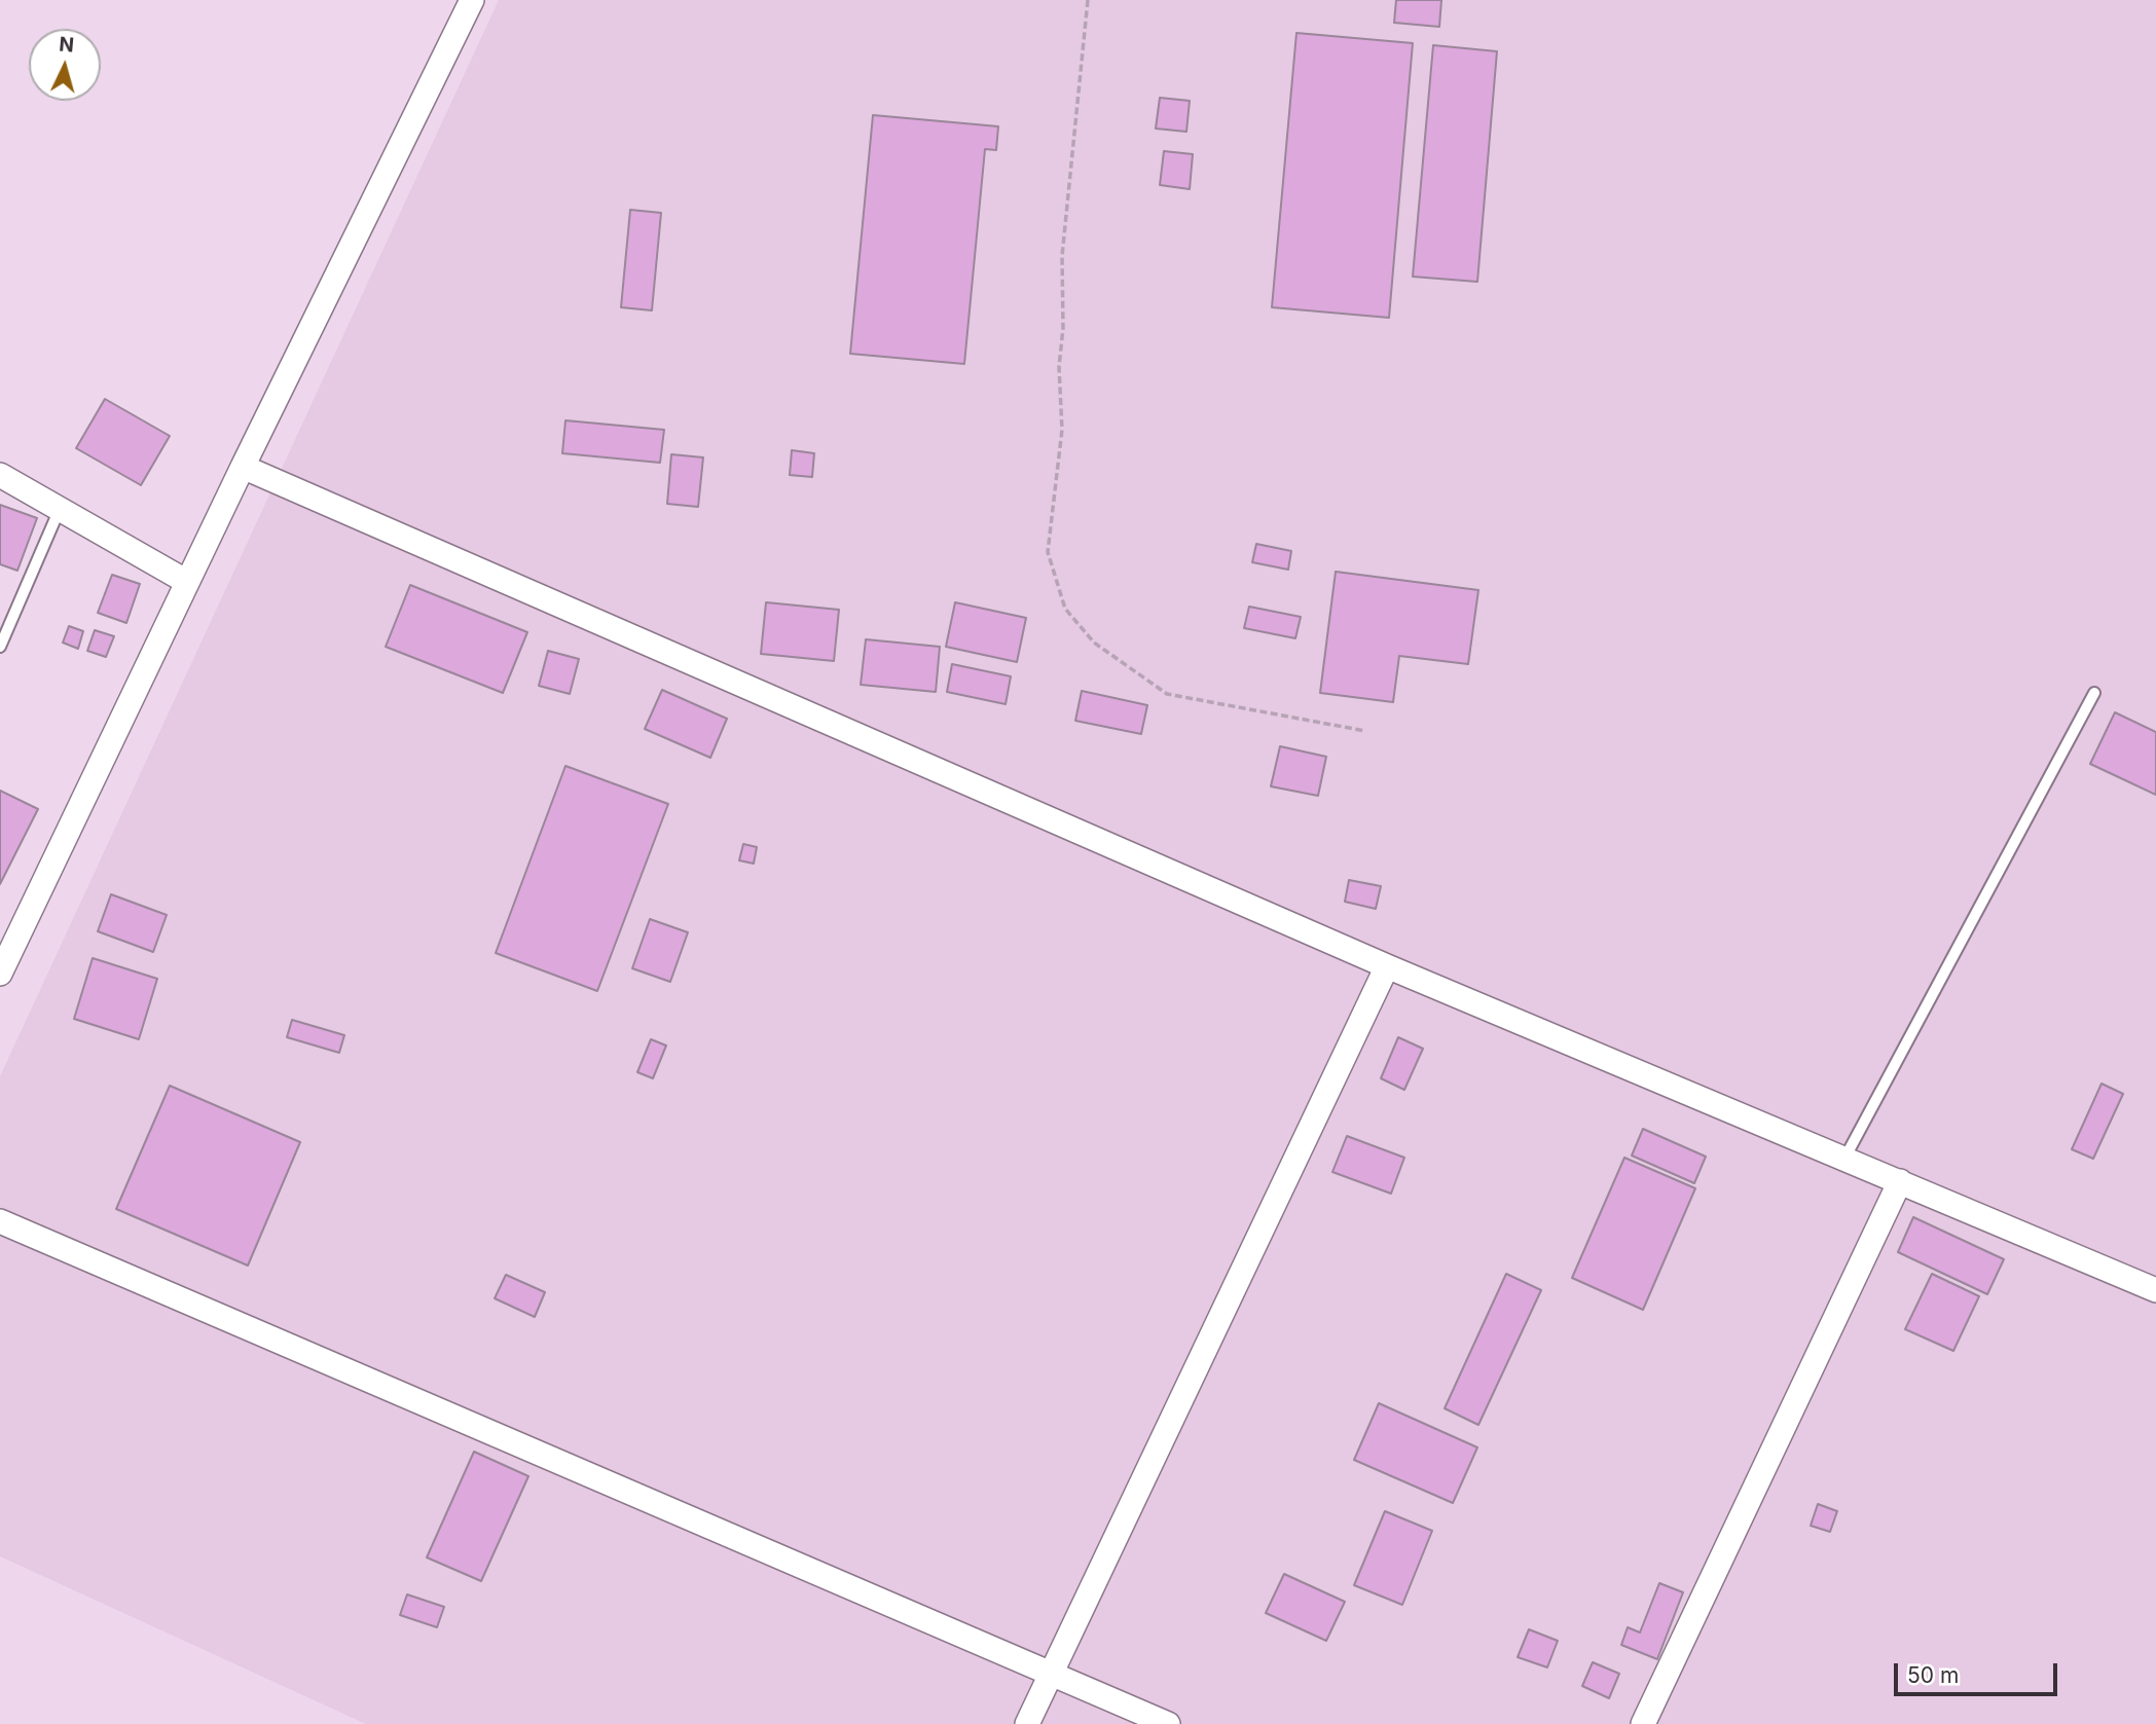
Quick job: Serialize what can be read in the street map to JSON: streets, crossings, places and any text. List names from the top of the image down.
{
  "scale_bar": "50 m",
  "north": "top"
}
